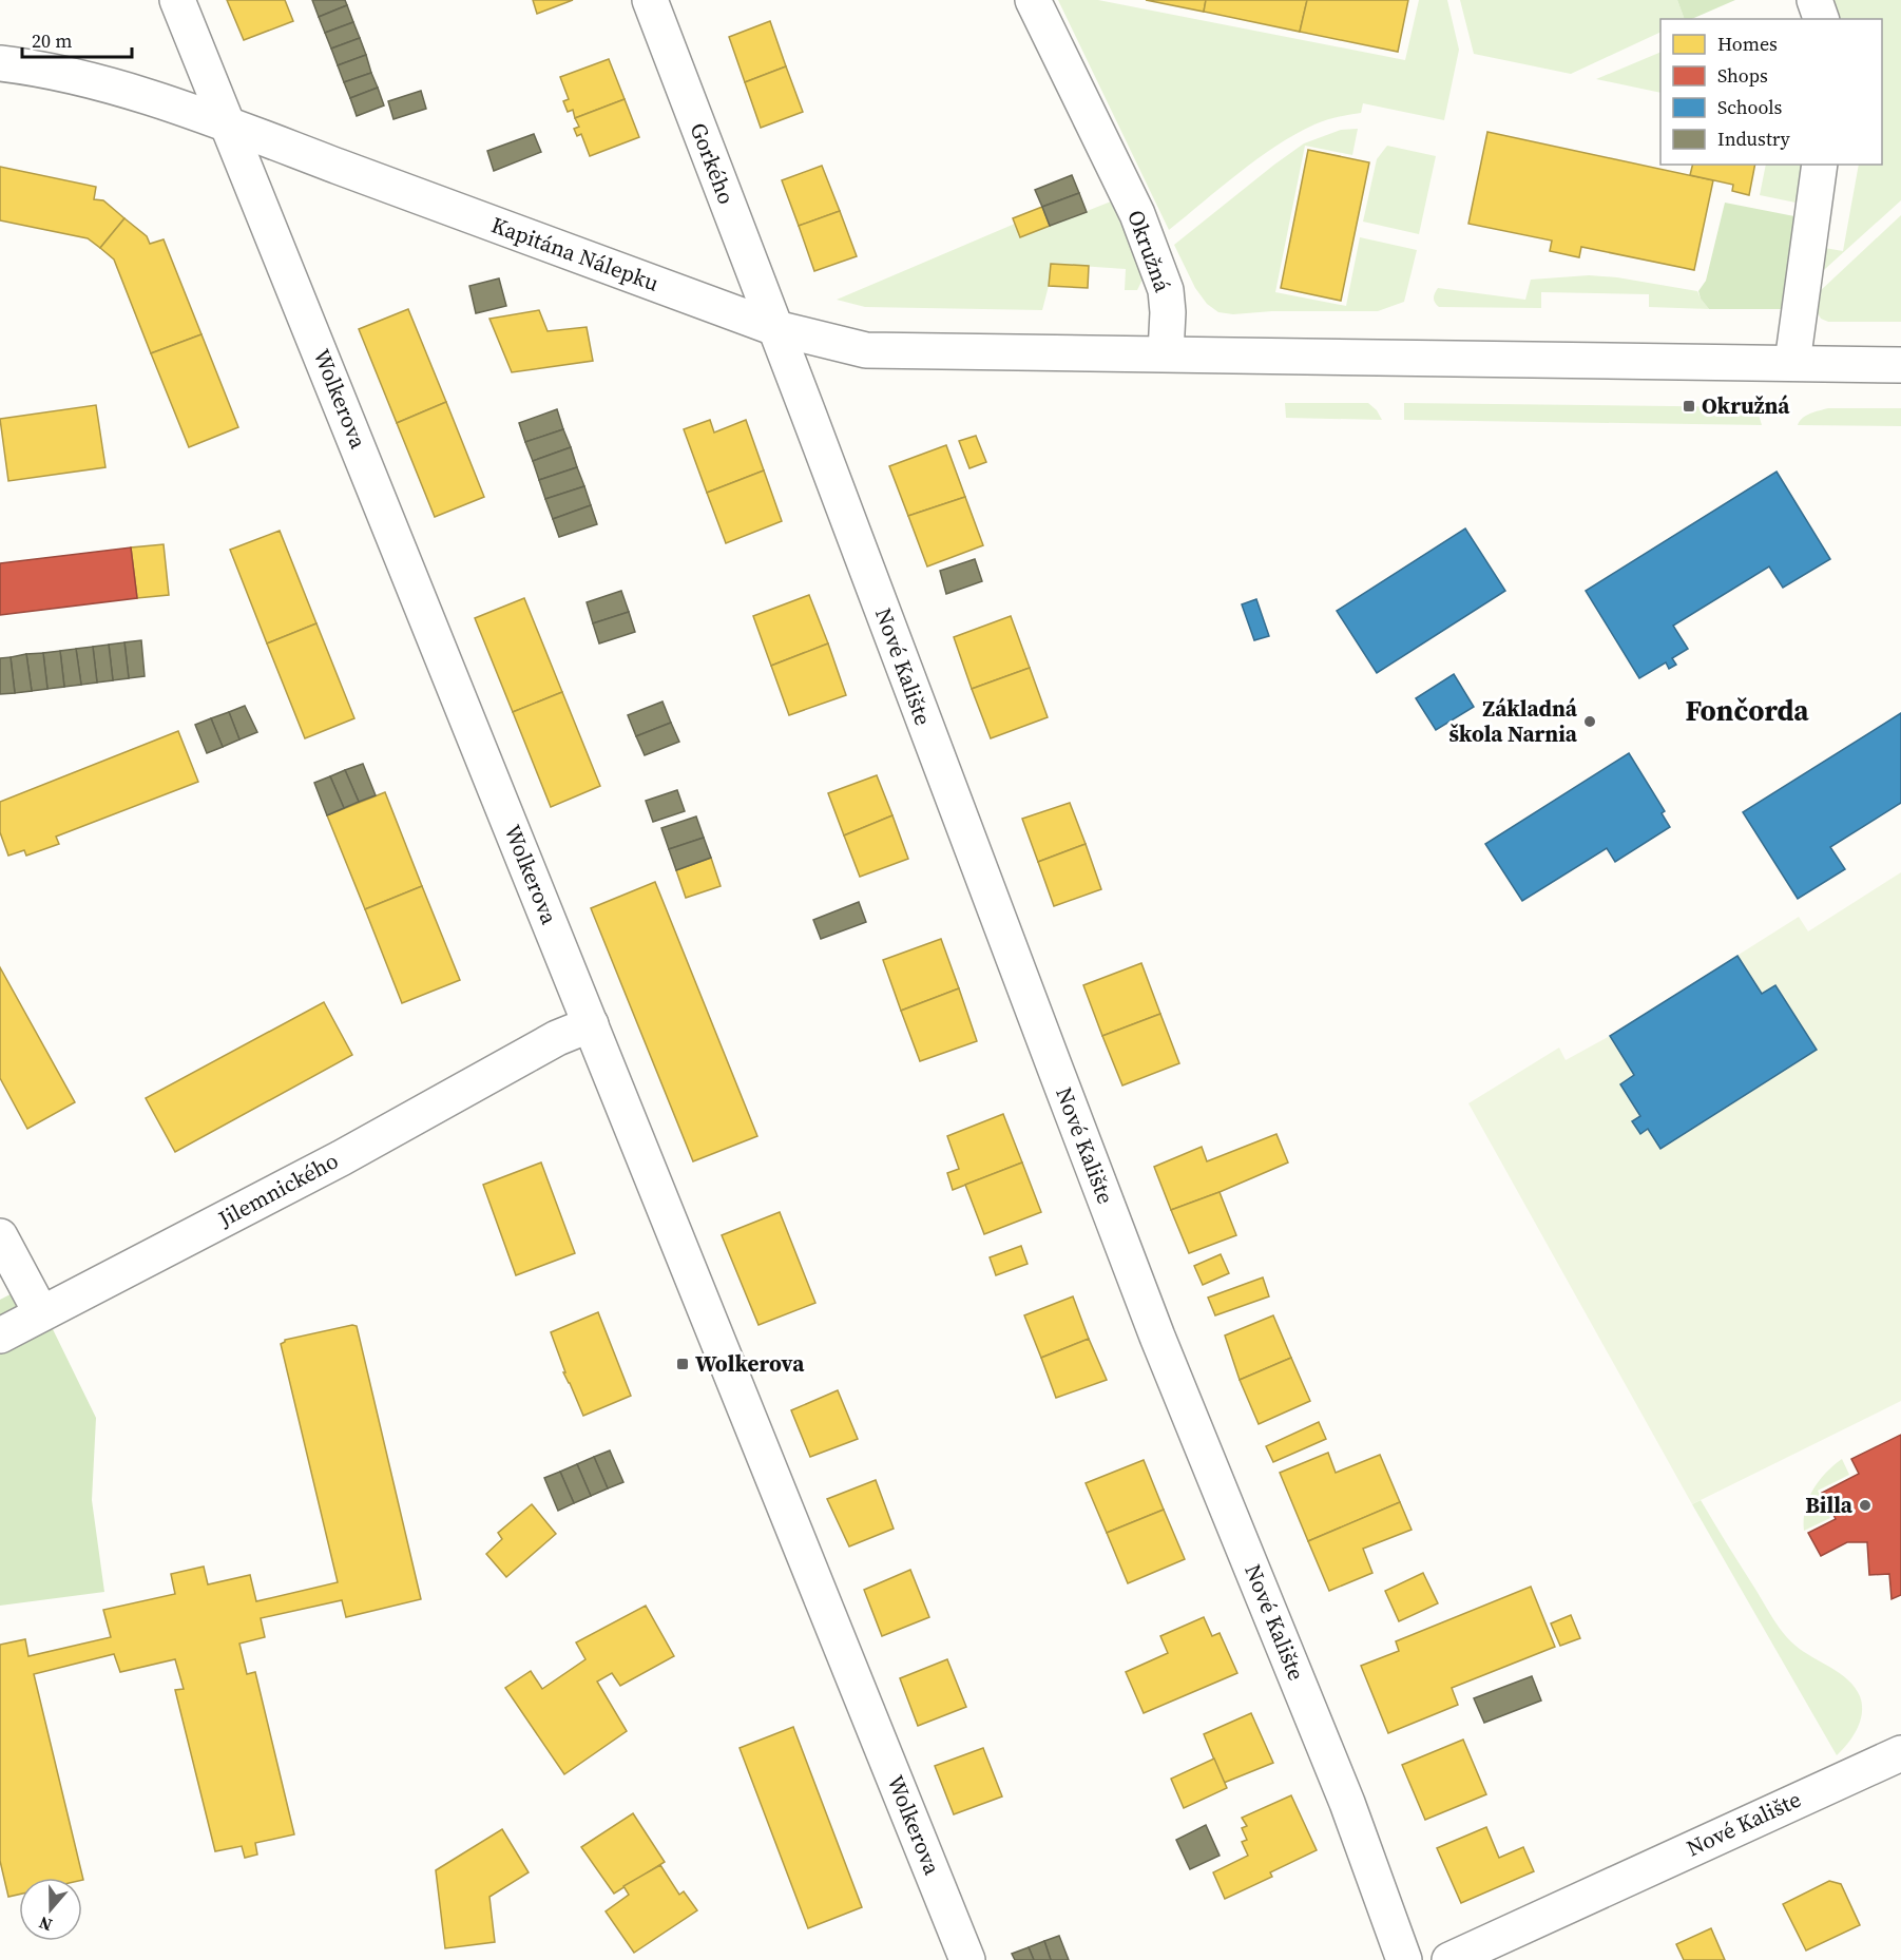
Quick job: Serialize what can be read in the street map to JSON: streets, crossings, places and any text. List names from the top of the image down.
{
  "streets": {
    "street": [
      "Gorkého",
      "Okružná",
      "Kapitána Nálepku",
      "Wolkerova",
      "Nové Kalište",
      "Jilemnického"
    ]
  },
  "crossings": [
    ["Gorkého", "Kapitána Nálepku"],
    ["Gorkého", "Nové Kalište"],
    ["Okružná", "Kapitána Nálepku"],
    ["Kapitána Nálepku", "Wolkerova"],
    ["Kapitána Nálepku", "Nové Kalište"],
    ["Wolkerova", "Jilemnického"]
  ],
  "districts": ["Fončorda"],
  "places": {
    "transit": ["Okružná", "Wolkerova"],
    "other": ["Základná škola Narnia", "Billa"]
  },
  "legend": [
    "Homes",
    "Shops",
    "Schools",
    "Industry"
  ],
  "scale_bar": "20 m",
  "north": "bottom"
}
